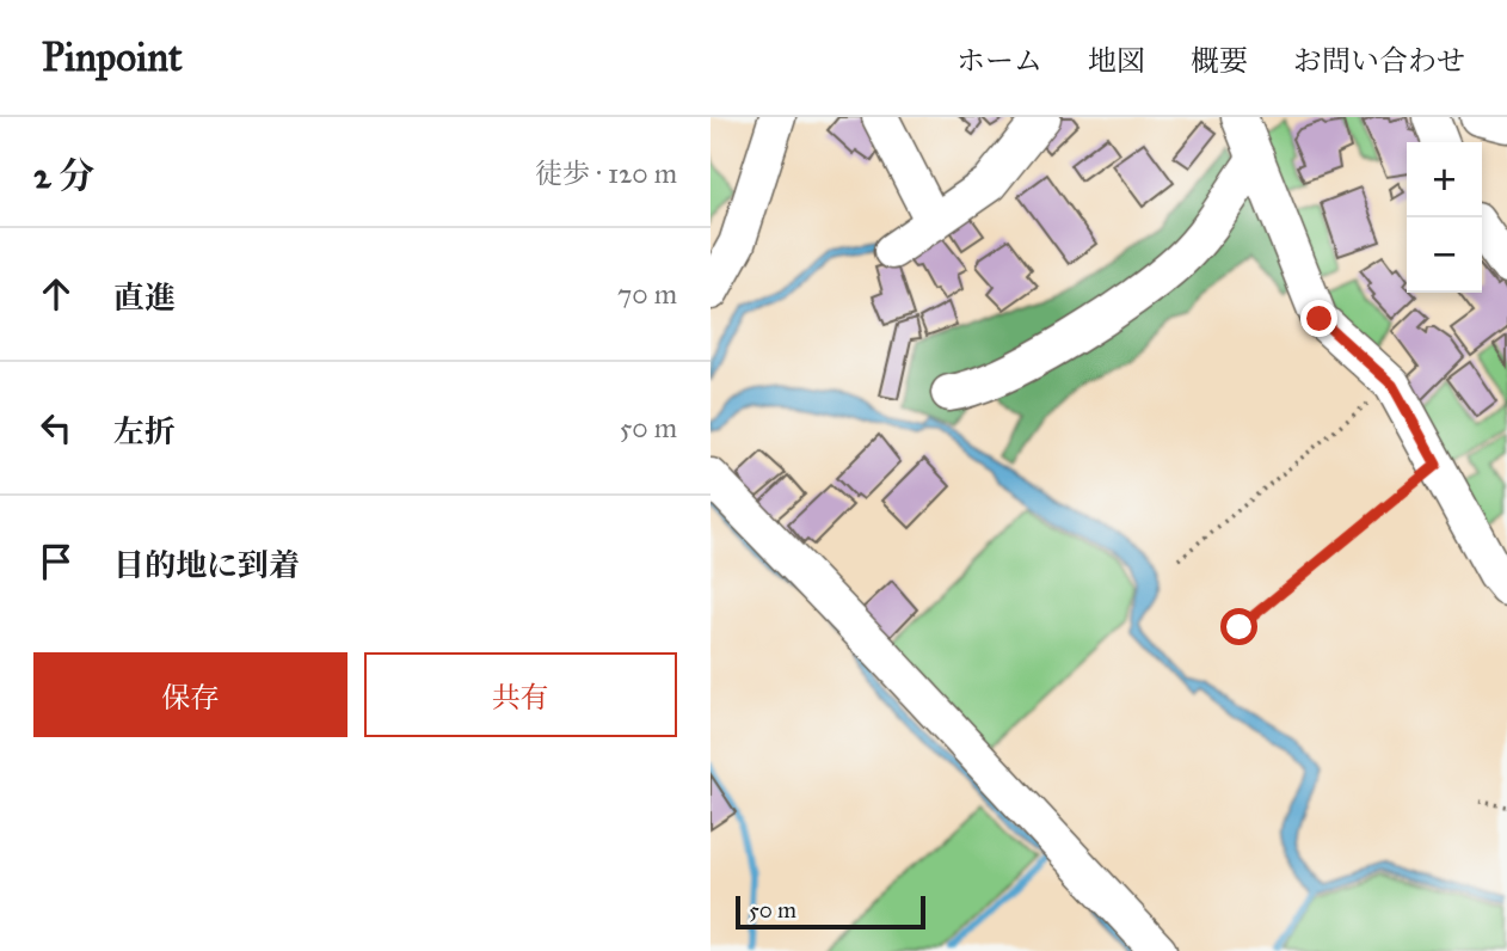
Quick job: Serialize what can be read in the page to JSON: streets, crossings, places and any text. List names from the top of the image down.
{
  "scale_bar": "50 m",
  "page": {
    "header": "Pinpoint",
    "nav": [
      "ホーム",
      "地図",
      "概要",
      "お問い合わせ"
    ],
    "heading": ["2 分", "徒歩 · 120 m"],
    "map_buttons": ["+", "−"],
    "list": [
      ["直進", "70 m"],
      ["左折", "50 m"],
      "目的地に到着"
    ],
    "buttons": ["保存", "共有"],
    "scale": "50 m"
  }
}
